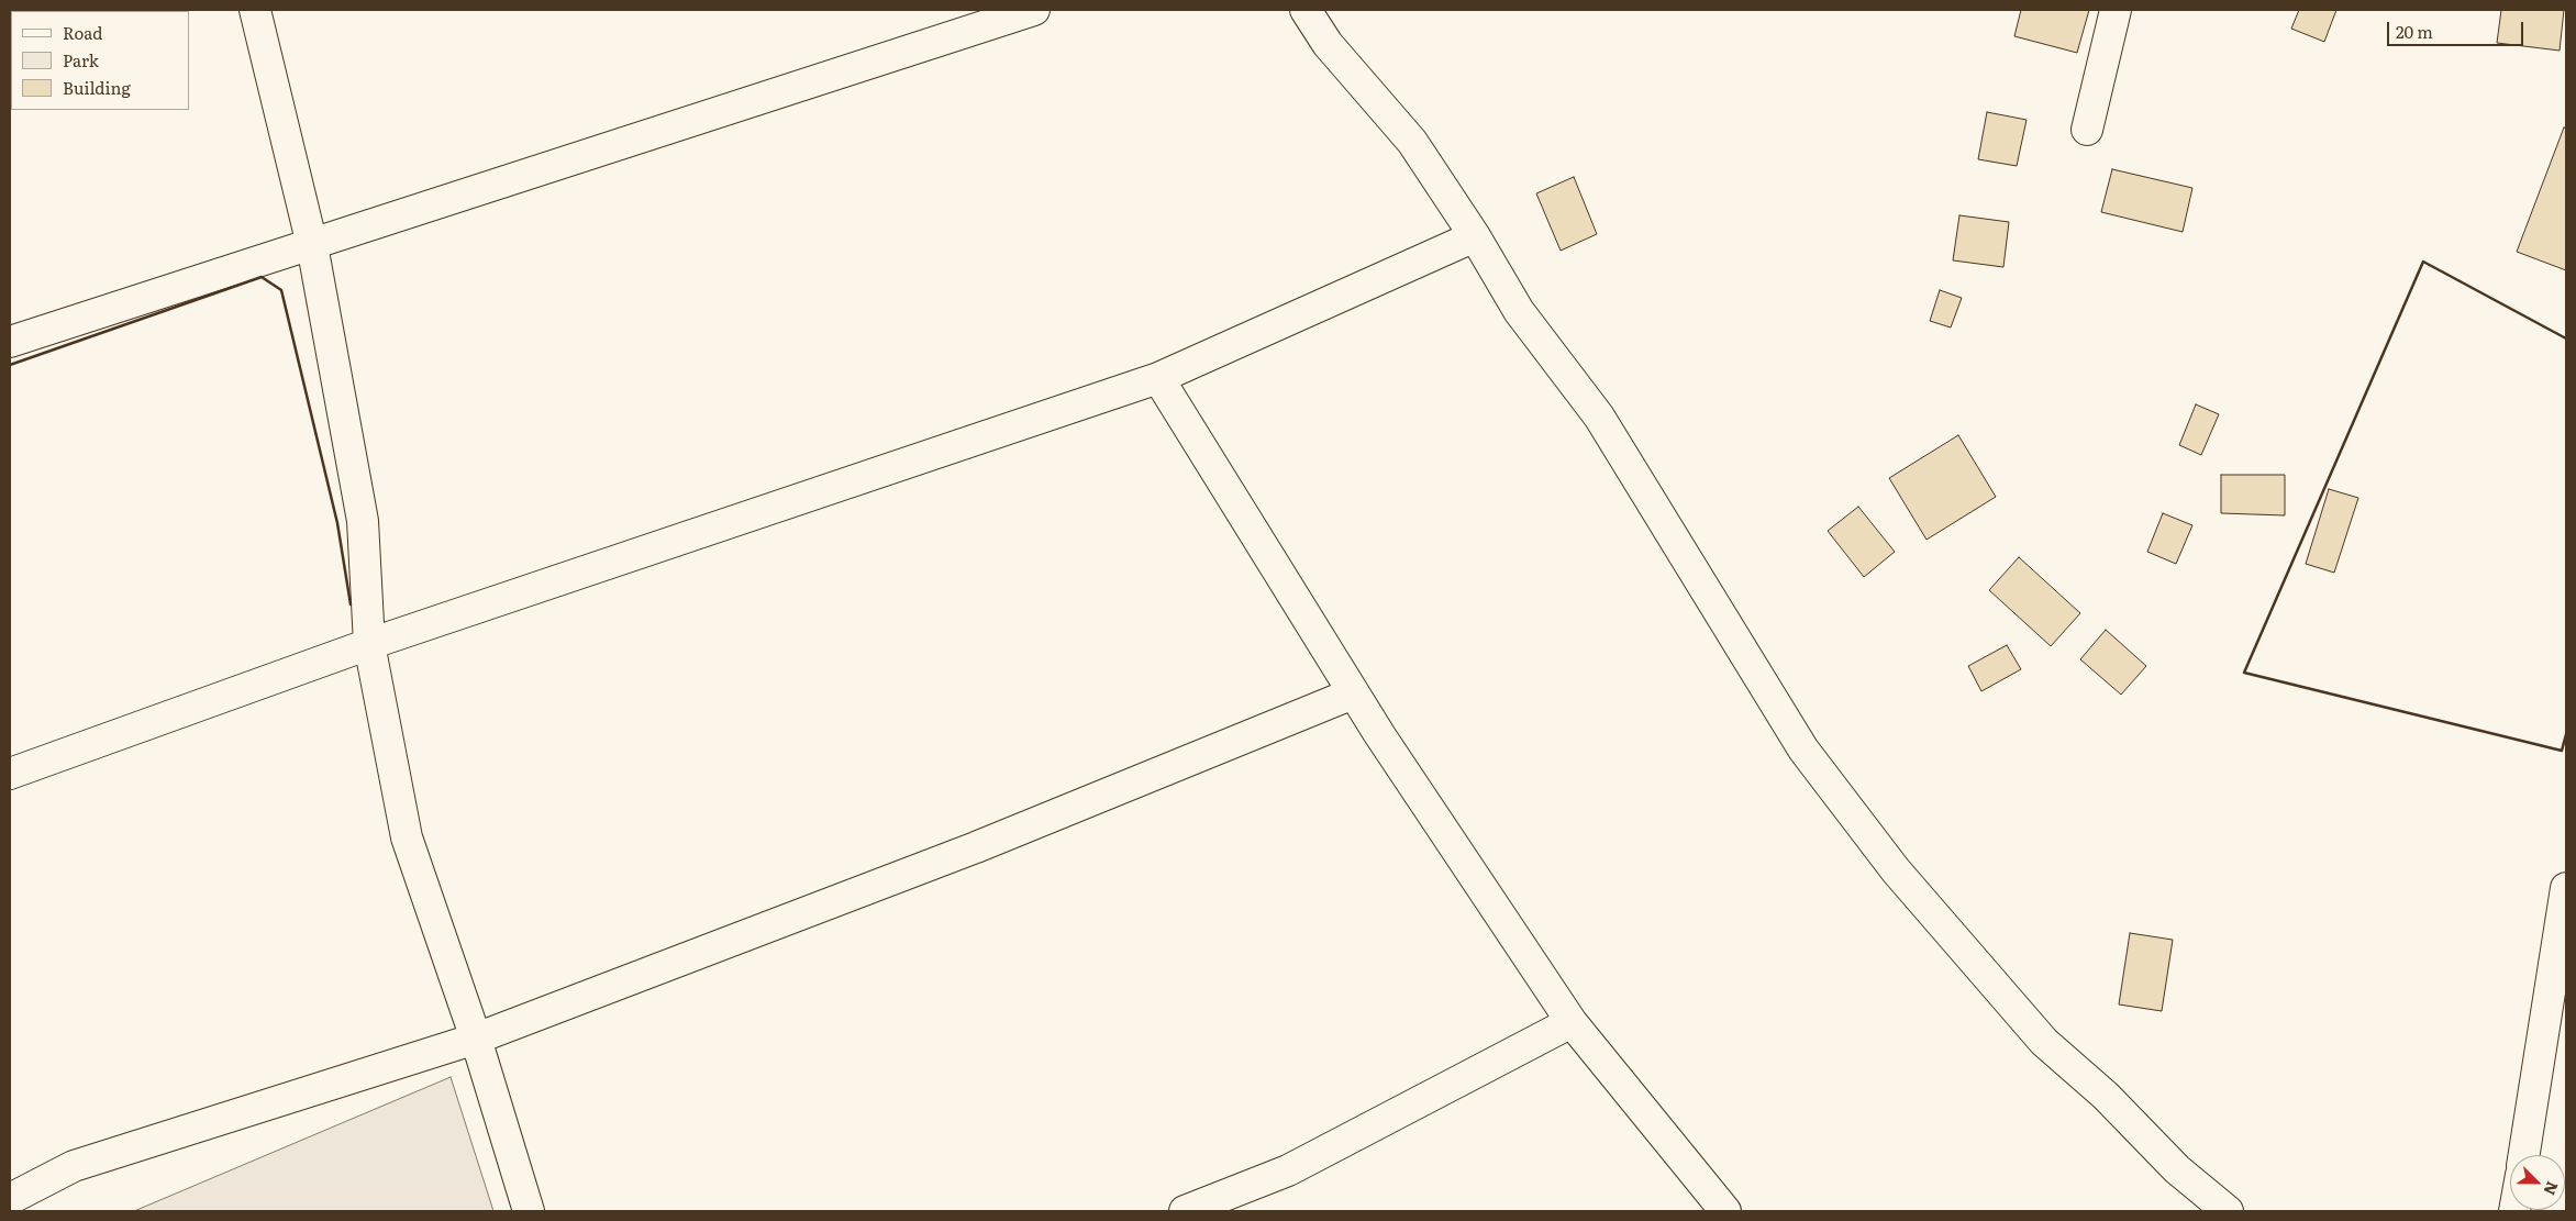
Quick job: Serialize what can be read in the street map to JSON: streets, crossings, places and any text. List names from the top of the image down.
{
  "legend": ["Road", "Park", "Building"],
  "scale_bar": "20 m",
  "north": "bottom right"
}
